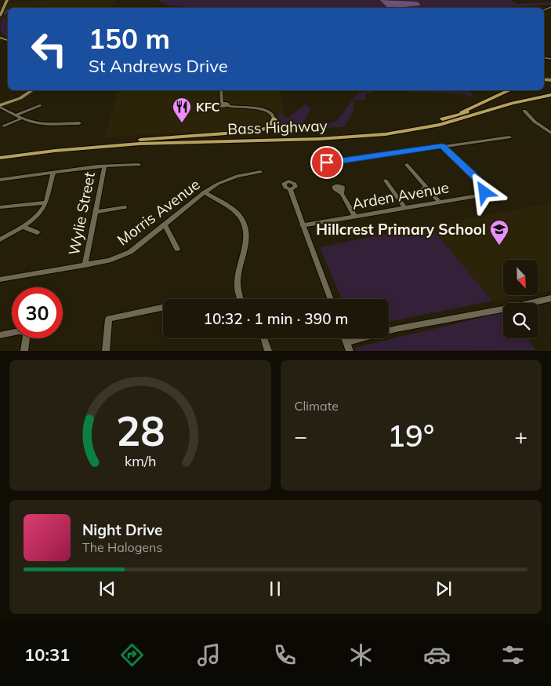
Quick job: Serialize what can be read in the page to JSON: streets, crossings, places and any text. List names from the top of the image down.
{
  "streets": {
    "highway": ["Bass Highway"],
    "street": ["Arden Avenue", "Morris Avenue", "Wylie Street"]
  },
  "crossings": [
    ["Morris Avenue", "Wylie Street"]
  ],
  "places": {
    "restaurant": ["KFC"],
    "school or university": ["Hillcrest Primary School"]
  },
  "north": "bottom right",
  "page": {
    "turn": ["150 m", "St Andrews Drive"],
    "limit": "30",
    "trip": "10:32 · 1 min · 390 m",
    "tile": "Climate",
    "heat": ["−", "19°", "+"],
    "song": ["Night Drive", "The Halogens"],
    "tabs": "10:31",
    "gauge": ["28", "km/h"]
  }
}
